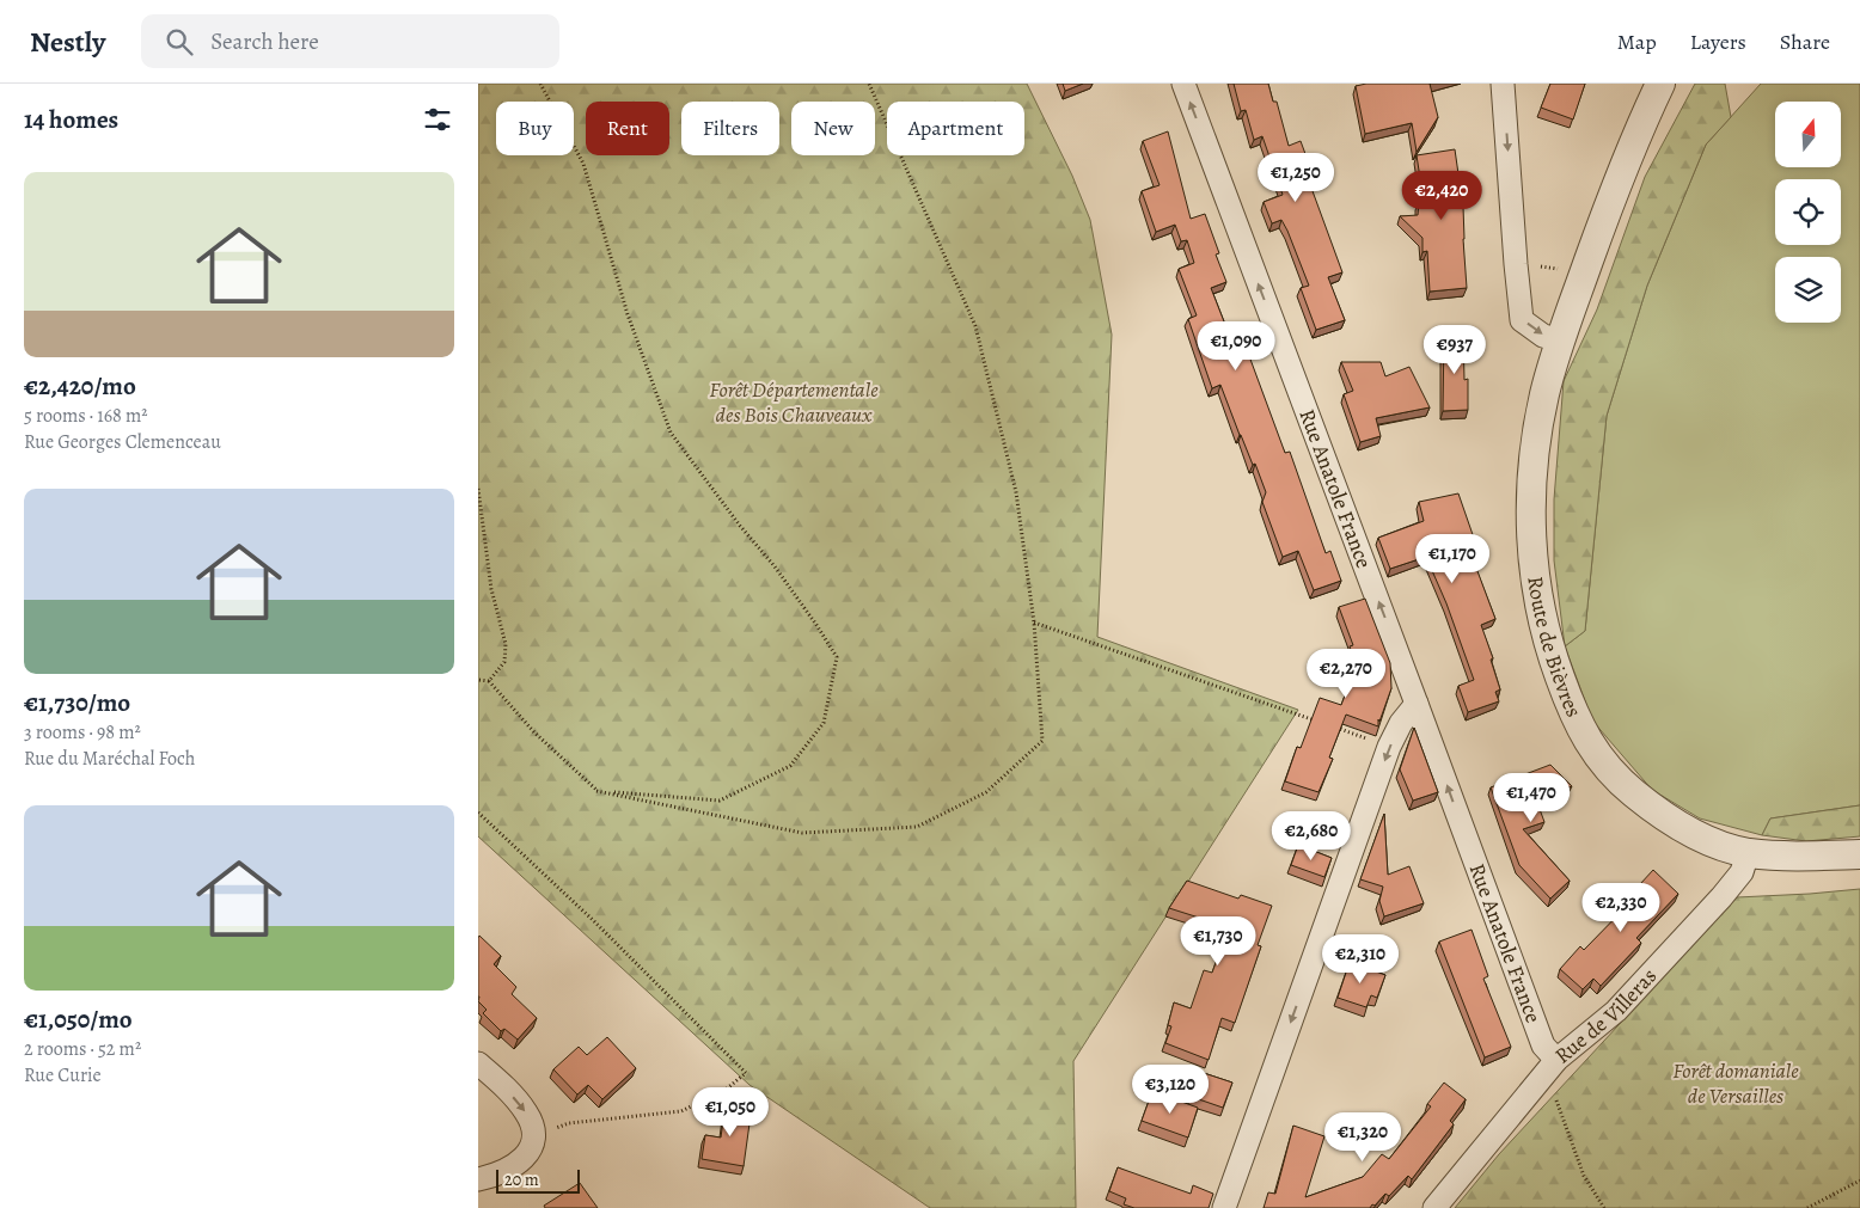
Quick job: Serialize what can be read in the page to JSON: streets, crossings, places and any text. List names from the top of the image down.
{
  "streets": {
    "street": ["Rue Anatole France", "Route de Bièvres", "Rue de Villeras"]
  },
  "crossings": [
    ["Rue Anatole France", "Rue de Villeras"],
    ["Route de Bièvres", "Rue de Villeras"]
  ],
  "one_way": ["Rue Anatole France"],
  "parks": ["Forêt Départementale des Bois Chauveaux", "Forêt domaniale de Versailles"],
  "scale_bar": "20 m",
  "north": "top",
  "page": {
    "header": "Nestly",
    "search": "Search here",
    "nav": ["Map", "Layers", "Share"],
    "heading": "14 homes",
    "chip": [
      "Buy",
      "Rent",
      "Filters",
      "New",
      "Apartment"
    ],
    "price": [
      "€1,250",
      "€2,420",
      "€1,090",
      "€937",
      "€1,170",
      "€2,270",
      "€1,470",
      "€2,680",
      "€2,330",
      "€1,730",
      "€2,310",
      "€3,120",
      "€1,050",
      "€1,320"
    ],
    "list": [
      {
        "name": "€2,420/mo",
        "note": "5 rooms · 168 m² · Rue Georges Clemenceau"
      },
      {
        "name": "€1,730/mo",
        "note": "3 rooms · 98 m² · Rue du Maréchal Foch"
      },
      {
        "name": "€1,050/mo",
        "note": "2 rooms · 52 m² · Rue Curie"
      }
    ],
    "scale": "20 m"
  }
}
